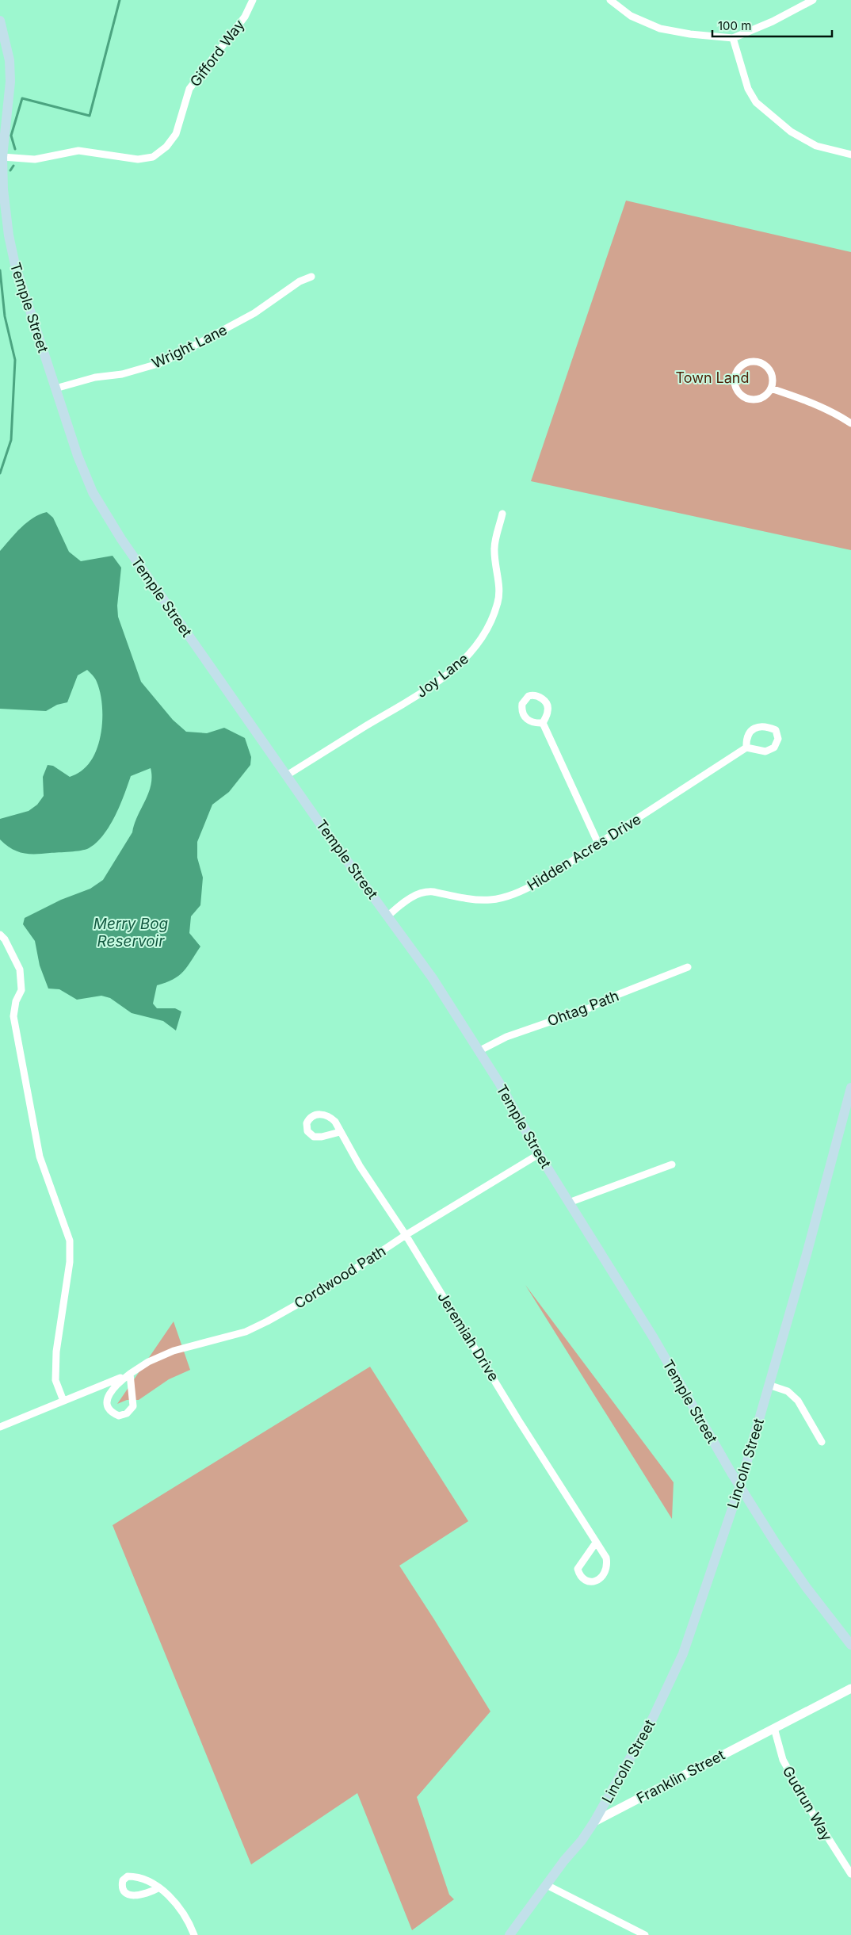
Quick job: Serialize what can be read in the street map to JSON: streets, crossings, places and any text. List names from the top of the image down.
{
  "streets": {
    "main road": ["Temple Street", "Lincoln Street", "Franklin Street"],
    "street": [
      "Gifford Way",
      "Wright Lane",
      "Joy Lane",
      "Hidden Acres Drive",
      "Ohtag Path",
      "Cordwood Path",
      "Jeremiah Drive",
      "Gudrun Way"
    ]
  },
  "crossings": [
    ["Gifford Way", "Temple Street"],
    ["Temple Street", "Wright Lane"],
    ["Temple Street", "Joy Lane"],
    ["Temple Street", "Hidden Acres Drive"],
    ["Temple Street", "Ohtag Path"],
    ["Temple Street", "Cordwood Path"],
    ["Temple Street", "Lincoln Street"],
    ["Cordwood Path", "Jeremiah Drive"],
    ["Lincoln Street", "Franklin Street"],
    ["Franklin Street", "Gudrun Way"]
  ],
  "water": ["Merry Bog Reservoir"],
  "parks": ["Town Land"],
  "scale_bar": "100 m"
}
